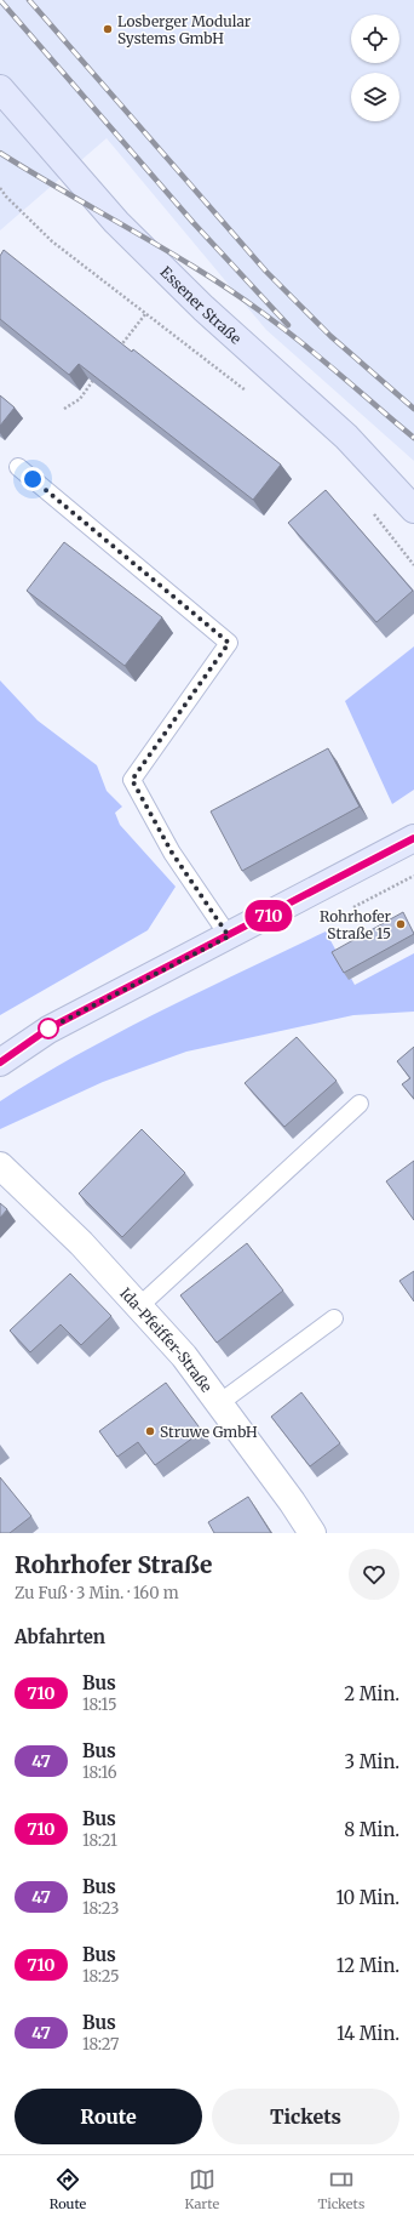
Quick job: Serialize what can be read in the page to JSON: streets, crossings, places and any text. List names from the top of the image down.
{
  "streets": {
    "street": ["Essener Straße", "Ida-Pfeiffer-Straße"]
  },
  "places": ["Losberger Modular Systems GmbH", "Rohrhofer Straße 15", "Struwe GmbH"],
  "lines": ["bus line 710"],
  "page": {
    "on_map": "710",
    "heading": [
      ["Rohrhofer Straße", "Zu Fuß · 3 Min. · 160 m"],
      "Abfahrten"
    ],
    "list": [
      {
        "mark": "710",
        "name": "Bus",
        "note": "18:15",
        "value": "2 Min."
      },
      {
        "mark": "47",
        "name": "Bus",
        "note": "18:16",
        "value": "3 Min."
      },
      {
        "mark": "710",
        "name": "Bus",
        "note": "18:21",
        "value": "8 Min."
      },
      {
        "mark": "47",
        "name": "Bus",
        "note": "18:23",
        "value": "10 Min."
      },
      {
        "mark": "710",
        "name": "Bus",
        "note": "18:25",
        "value": "12 Min."
      },
      {
        "mark": "47",
        "name": "Bus",
        "note": "18:27",
        "value": "14 Min."
      }
    ],
    "buttons": ["Route", "Tickets"],
    "tabs": ["Route", "Karte", "Tickets"]
  }
}
